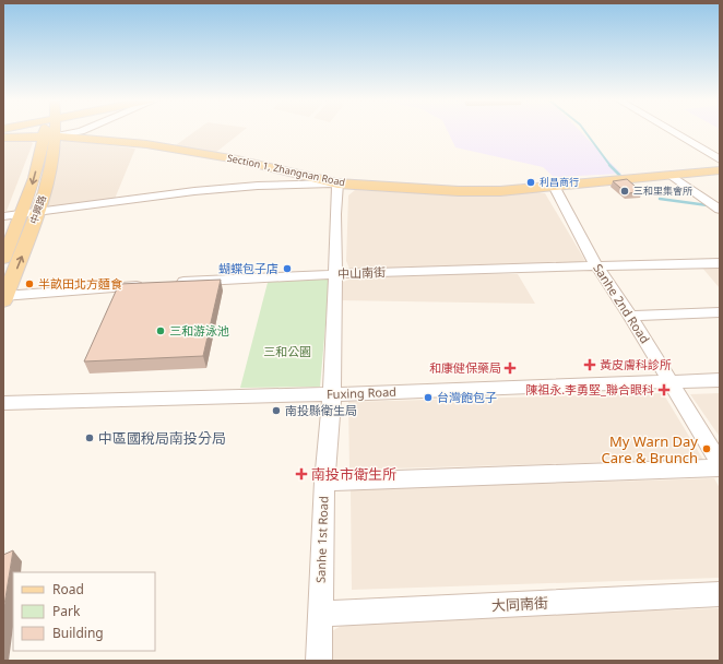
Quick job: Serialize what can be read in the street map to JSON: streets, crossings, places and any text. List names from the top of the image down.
{
  "streets": {
    "main road": ["Section 1, Zhangnan Road", "中興路"],
    "street": [
      "中山南街",
      "Sanhe 2nd Road",
      "Fuxing Road",
      "Sanhe 1st Road",
      "大同南街"
    ]
  },
  "crossings": [
    ["Section 1, Zhangnan Road", "中興路"],
    ["Section 1, Zhangnan Road", "Sanhe 2nd Road"],
    ["Section 1, Zhangnan Road", "Sanhe 1st Road"],
    ["中山南街", "Sanhe 2nd Road"],
    ["中山南街", "Sanhe 1st Road"],
    ["Sanhe 2nd Road", "Fuxing Road"],
    ["Fuxing Road", "Sanhe 1st Road"],
    ["Sanhe 1st Road", "大同南街"]
  ],
  "parks": ["三和公園"],
  "places": {
    "other": [
      "利昌商行",
      "三和里集會所",
      "蝴蝶包子店",
      "半畝田北方麵食",
      "三和游泳池",
      "台灣飽包子",
      "南投縣衛生局",
      "中區國稅局南投分局",
      "My Warn Day Care & Brunch"
    ],
    "health": [
      "黃皮膚科診所",
      "和康健保藥局",
      "陳祖永.李勇堅_聯合眼科",
      "南投市衛生所"
    ]
  },
  "legend": ["Road", "Park", "Building"]
}
